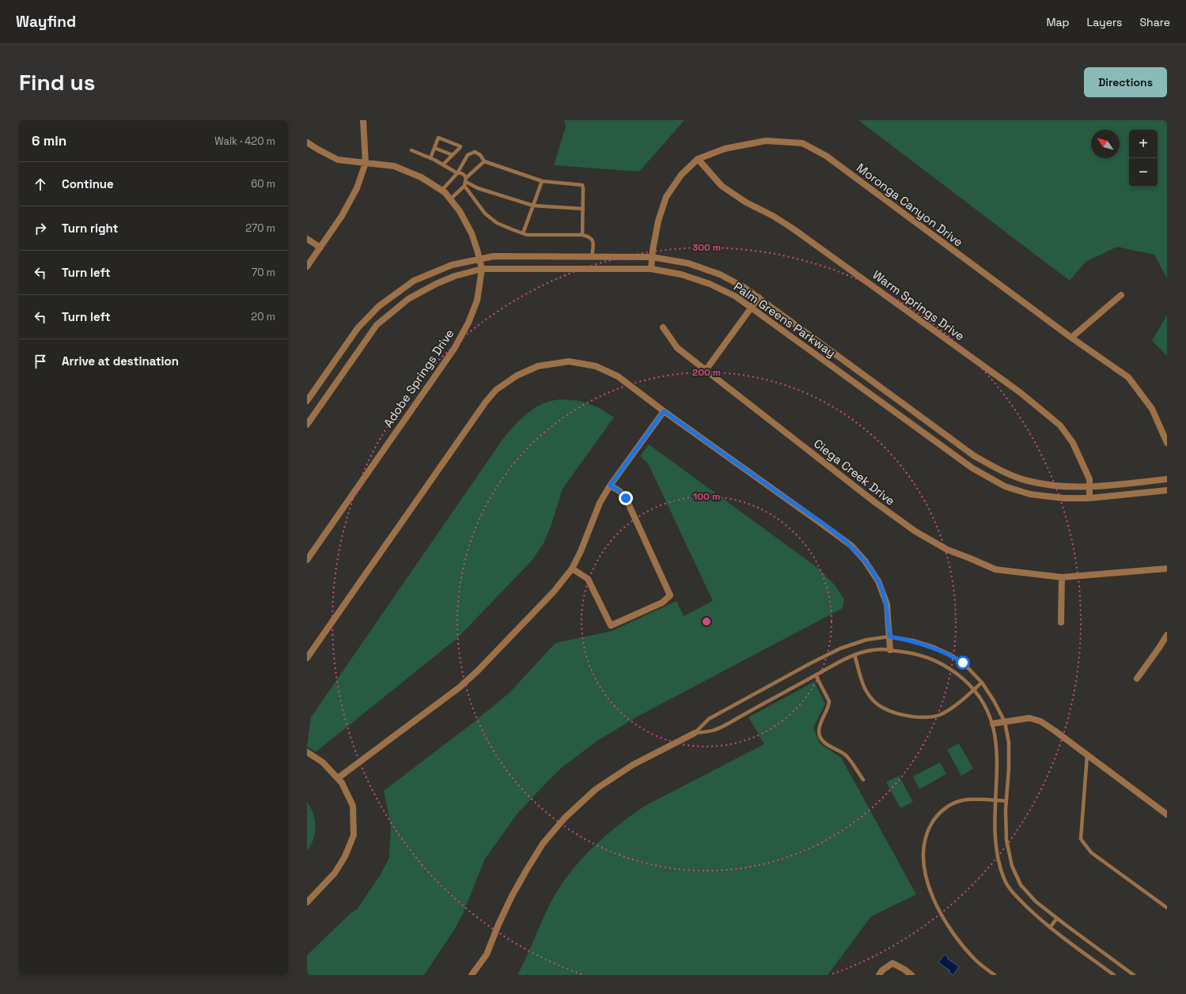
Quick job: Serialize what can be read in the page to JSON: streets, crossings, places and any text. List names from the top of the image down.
{
  "streets": {
    "street": [
      "Moronga Canyon Drive",
      "Warm Springs Drive",
      "Palm Greens Parkway",
      "Adobe Springs Drive",
      "Ciega Creek Drive"
    ]
  },
  "crossings": [
    ["Moronga Canyon Drive", "Warm Springs Drive"],
    ["Moronga Canyon Drive", "Palm Greens Parkway"],
    ["Warm Springs Drive", "Palm Greens Parkway"],
    ["Palm Greens Parkway", "Adobe Springs Drive"]
  ],
  "north": "top left",
  "page": {
    "header": "Wayfind",
    "nav": ["Map", "Layers", "Share"],
    "buttons": "Directions",
    "title": "Find us",
    "heading": ["6 min", "Walk · 420 m"],
    "map_buttons": ["+", "−"],
    "list": [
      ["Continue", "60 m"],
      ["Turn right", "270 m"],
      ["Turn left", "70 m"],
      ["Turn left", "20 m"],
      "Arrive at destination"
    ]
  },
  "rings": ["300 m", "200 m", "100 m"]
}
